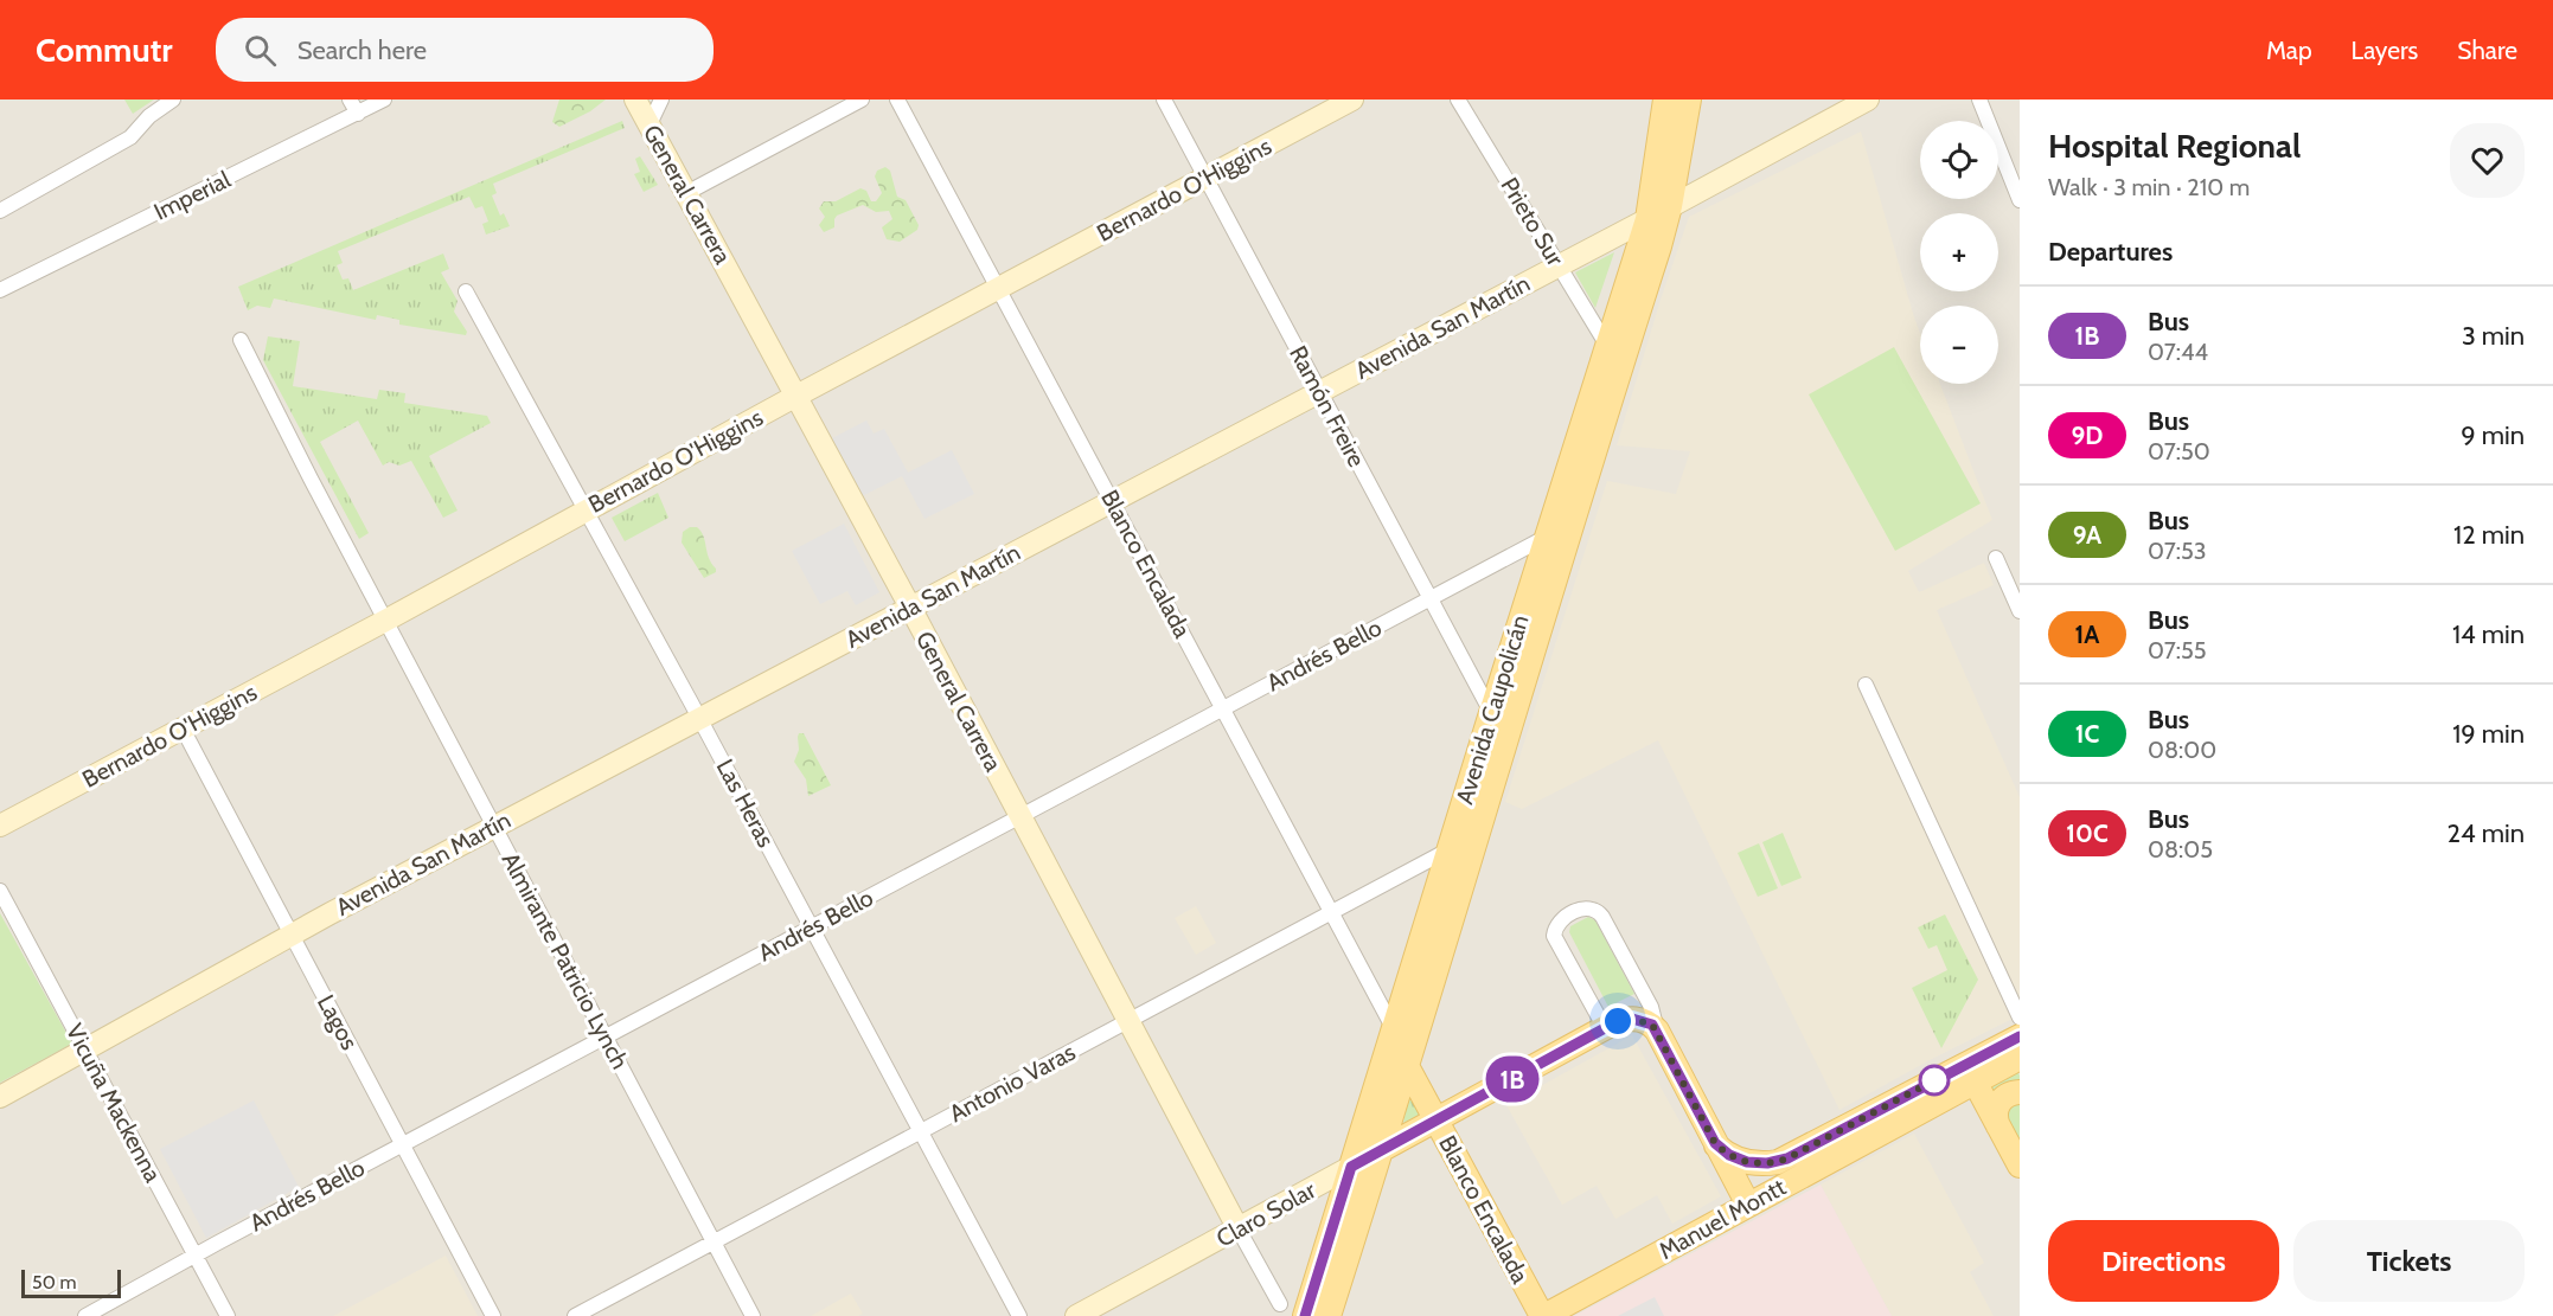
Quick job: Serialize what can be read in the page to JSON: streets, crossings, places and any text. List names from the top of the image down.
{
  "streets": {
    "main road": [
      "Bernardo O'Higgins",
      "General Carrera",
      "Avenida San Martín",
      "Blanco Encalada",
      "Avenida Caupolicán",
      "Claro Solar",
      "Manuel Montt"
    ],
    "street": [
      "Imperial",
      "Prieto Sur",
      "Ramón Freire",
      "Andrés Bello",
      "Las Heras",
      "Almirante Patricio Lynch",
      "Lagos",
      "Antonio Varas",
      "Vicuña Mackenna"
    ]
  },
  "crossings": [
    ["Bernardo O'Higgins", "General Carrera"],
    ["Bernardo O'Higgins", "Ramón Freire"],
    ["Bernardo O'Higgins", "Blanco Encalada"],
    ["Bernardo O'Higgins", "Las Heras"],
    ["Bernardo O'Higgins", "Almirante Patricio Lynch"],
    ["Bernardo O'Higgins", "Lagos"],
    ["General Carrera", "Avenida San Martín"],
    ["General Carrera", "Andrés Bello"],
    ["General Carrera", "Antonio Varas"],
    ["General Carrera", "Claro Solar"],
    ["Prieto Sur", "Avenida San Martín"],
    ["Prieto Sur", "Avenida Caupolicán"],
    ["Avenida San Martín", "Ramón Freire"],
    ["Avenida San Martín", "Blanco Encalada"],
    ["Avenida San Martín", "Avenida Caupolicán"],
    ["Avenida San Martín", "Las Heras"],
    ["Avenida San Martín", "Almirante Patricio Lynch"],
    ["Avenida San Martín", "Lagos"],
    ["Avenida San Martín", "Vicuña Mackenna"],
    ["Ramón Freire", "Andrés Bello"],
    ["Ramón Freire", "Avenida Caupolicán"],
    ["Blanco Encalada", "Andrés Bello"],
    ["Blanco Encalada", "Avenida Caupolicán"],
    ["Blanco Encalada", "Antonio Varas"],
    ["Blanco Encalada", "Claro Solar"],
    ["Blanco Encalada", "Manuel Montt"],
    ["Andrés Bello", "Avenida Caupolicán"],
    ["Andrés Bello", "Las Heras"],
    ["Andrés Bello", "Almirante Patricio Lynch"],
    ["Andrés Bello", "Lagos"],
    ["Andrés Bello", "Vicuña Mackenna"],
    ["Avenida Caupolicán", "Antonio Varas"],
    ["Avenida Caupolicán", "Claro Solar"],
    ["Las Heras", "Antonio Varas"],
    ["Almirante Patricio Lynch", "Antonio Varas"]
  ],
  "lines": ["bus line 1B"],
  "scale_bar": "50 m",
  "page": {
    "header": "Commutr",
    "search": "Search here",
    "nav": ["Map", "Layers", "Share"],
    "on_map": "1B",
    "heading": [
      ["Hospital Regional", "Walk · 3 min · 210 m"],
      "Departures"
    ],
    "map_buttons": ["+", "−"],
    "list": [
      {
        "mark": "1B",
        "name": "Bus",
        "note": "07:44",
        "value": "3 min"
      },
      {
        "mark": "9D",
        "name": "Bus",
        "note": "07:50",
        "value": "9 min"
      },
      {
        "mark": "9A",
        "name": "Bus",
        "note": "07:53",
        "value": "12 min"
      },
      {
        "mark": "1A",
        "name": "Bus",
        "note": "07:55",
        "value": "14 min"
      },
      {
        "mark": "1C",
        "name": "Bus",
        "note": "08:00",
        "value": "19 min"
      },
      {
        "mark": "10C",
        "name": "Bus",
        "note": "08:05",
        "value": "24 min"
      }
    ],
    "buttons": ["Directions", "Tickets"],
    "scale": "50 m"
  }
}
